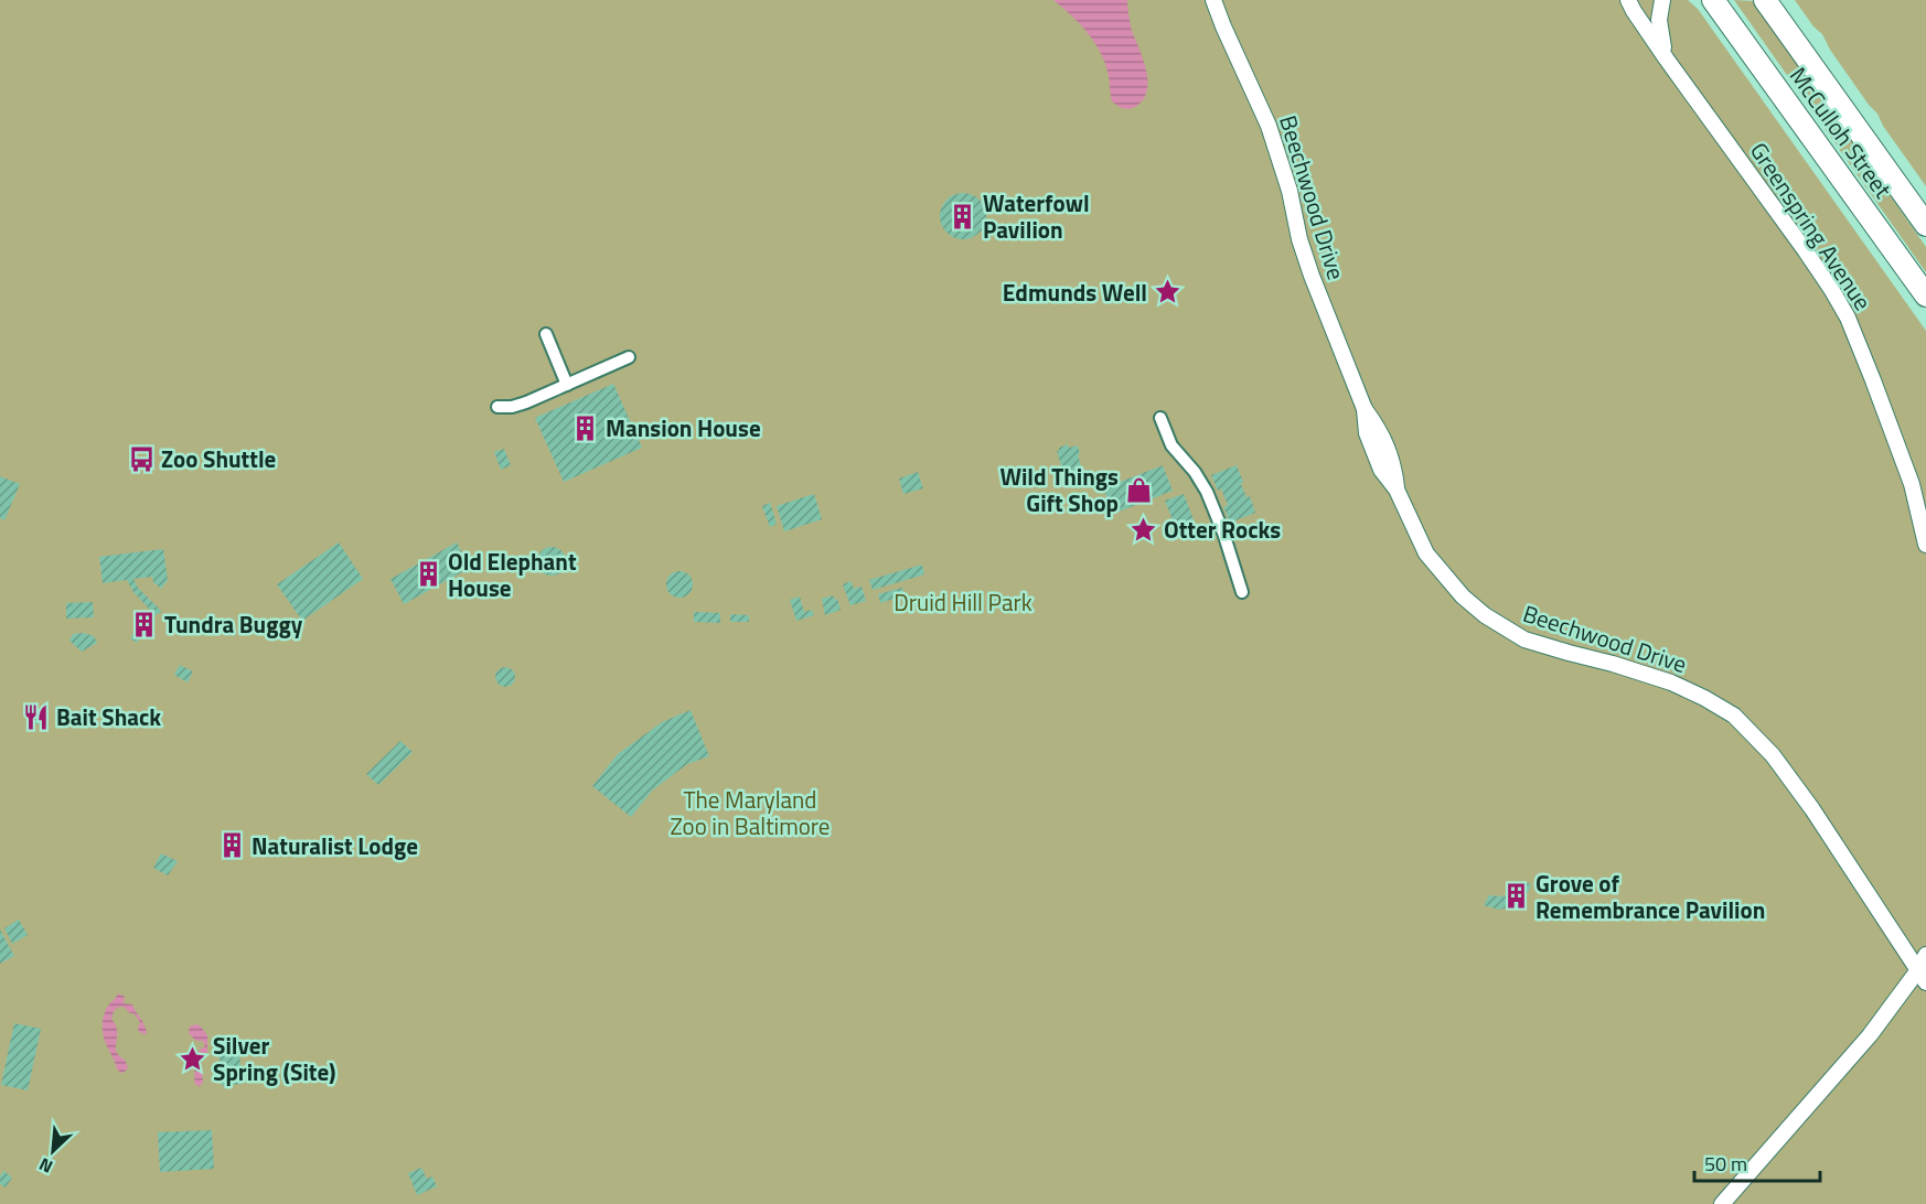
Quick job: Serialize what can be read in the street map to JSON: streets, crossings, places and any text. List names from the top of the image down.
{
  "streets": {
    "main road": ["McCulloh Street"],
    "street": ["Beechwood Drive", "Greenspring Avenue"]
  },
  "parks": ["Druid Hill Park", "The Maryland Zoo in Baltimore"],
  "places": {
    "building": [
      "Waterfowl Pavilion",
      "Mansion House",
      "Old Elephant House",
      "Tundra Buggy",
      "Naturalist Lodge",
      "Grove of Remembrance Pavilion"
    ],
    "place": ["Edmunds Well", "Otter Rocks", "Silver Spring (Site)"],
    "bus stop": ["Zoo Shuttle"],
    "shop": ["Wild Things Gift Shop"],
    "restaurant": ["Bait Shack"]
  },
  "scale_bar": "50 m",
  "north": "bottom left"
}
